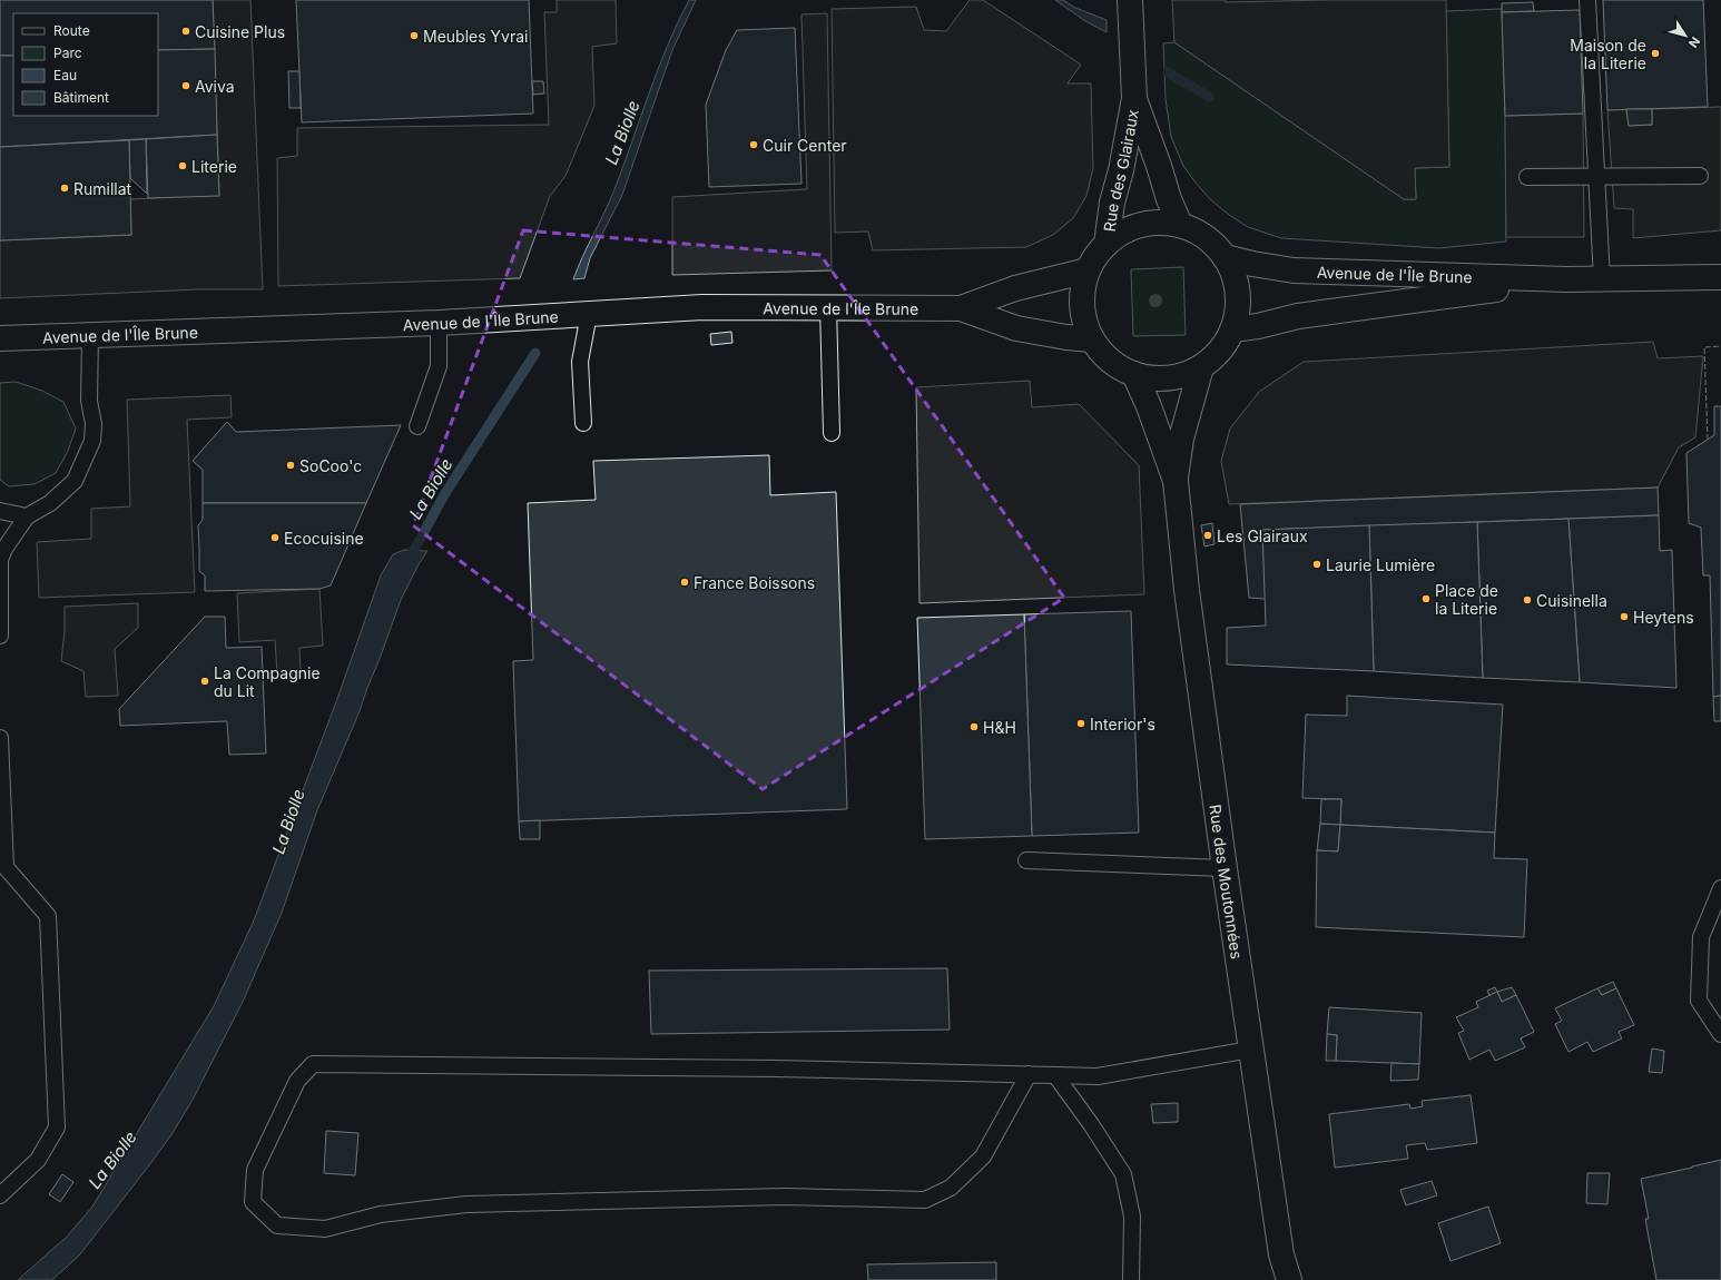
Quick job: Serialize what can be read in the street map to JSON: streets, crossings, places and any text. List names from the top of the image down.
{
  "streets": {
    "street": ["Rue des Glairaux", "Avenue de l'Île Brune", "Rue des Moutonnées"]
  },
  "crossings": [
    ["Rue des Glairaux", "Avenue de l'Île Brune"],
    ["Rue des Glairaux", "Rue des Moutonnées"],
    ["Avenue de l'Île Brune", "Rue des Moutonnées"]
  ],
  "water": ["La Biolle"],
  "places": [
    "Cuisine Plus",
    "Meubles Yvrai",
    "Maison de la Literie",
    "Aviva",
    "Cuir Center",
    "Literie",
    "Rumillat",
    "SoCoo'c",
    "Les Glairaux",
    "Ecocuisine",
    "Laurie Lumière",
    "France Boissons",
    "Place de la Literie",
    "Cuisinella",
    "Heytens",
    "La Compagnie du Lit",
    "Interior's",
    "H&H"
  ],
  "legend": [
    "Route",
    "Parc",
    "Eau",
    "Bâtiment"
  ],
  "north": "bottom right"
}
